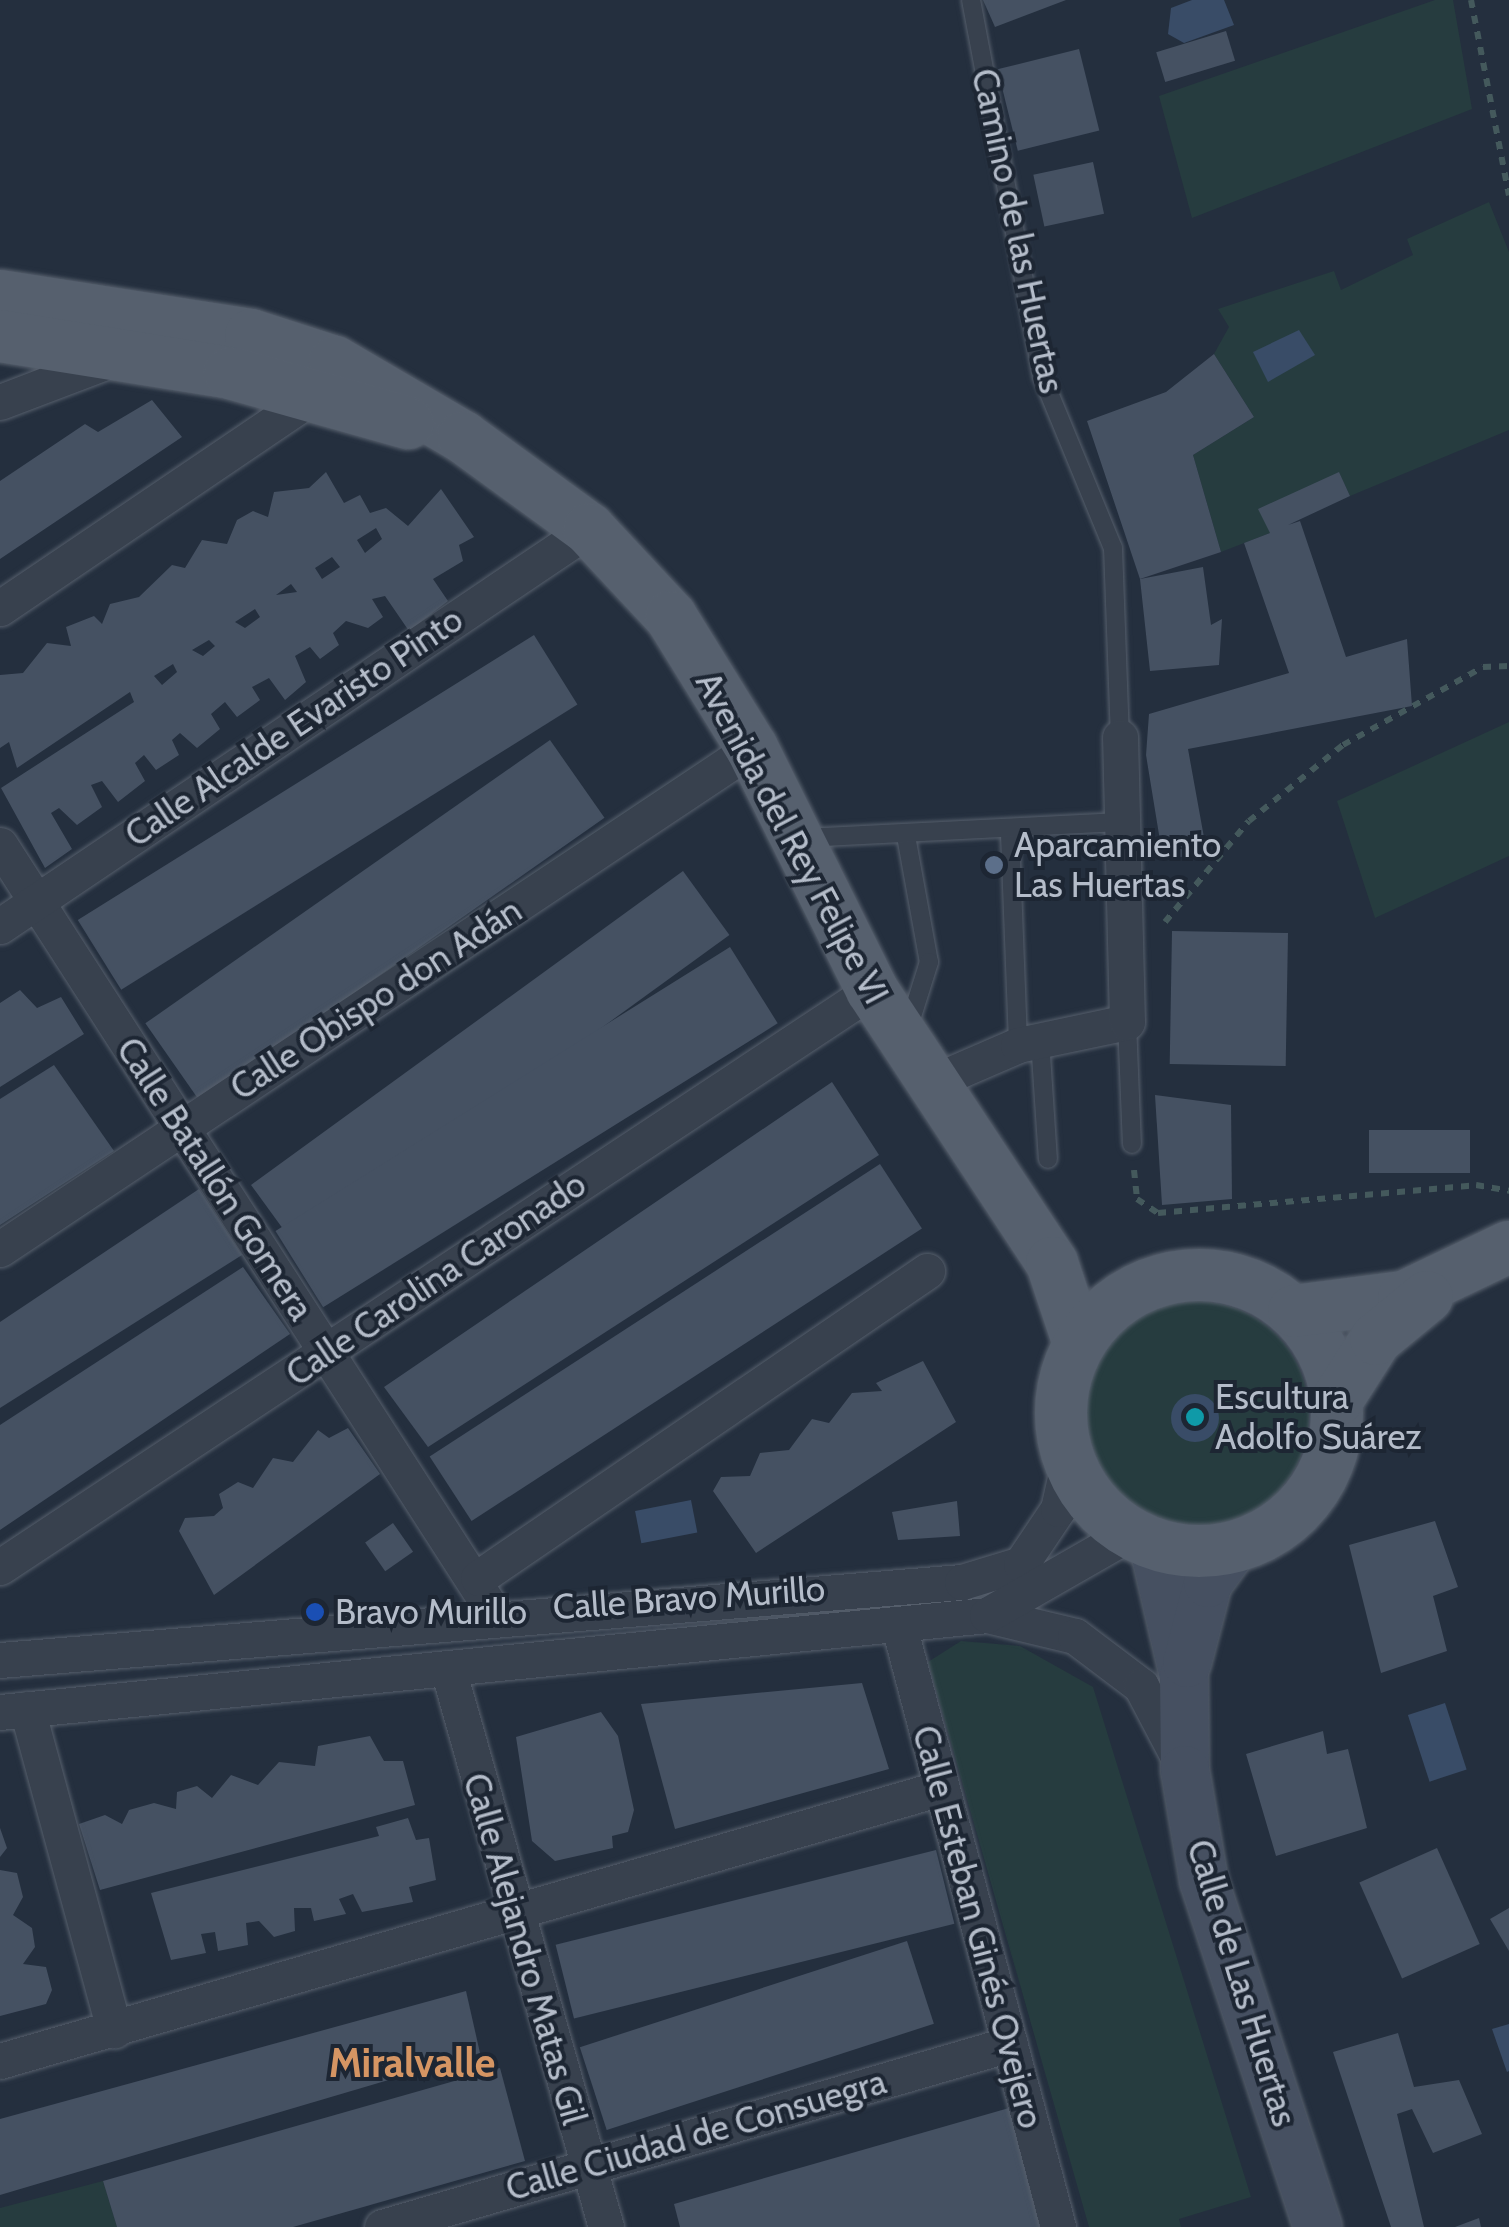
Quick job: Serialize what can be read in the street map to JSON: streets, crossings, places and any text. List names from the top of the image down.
{
  "streets": {
    "main road": ["Avenida del Rey Felipe VI", "Calle de Las Huertas"],
    "street": [
      "Camino de las Huertas",
      "Calle Alcalde Evaristo Pinto",
      "Calle Obispo don Adán",
      "Calle Batallón Gomera",
      "Calle Carolina Caronado",
      "Calle Bravo Murillo",
      "Calle Esteban Ginés Ovejero",
      "Calle Alejandro Matas Gil",
      "Calle Ciudad de Consuegra"
    ]
  },
  "crossings": [
    ["Calle Alcalde Evaristo Pinto", "Avenida del Rey Felipe VI"],
    ["Calle Alcalde Evaristo Pinto", "Calle Batallón Gomera"],
    ["Avenida del Rey Felipe VI", "Calle Obispo don Adán"],
    ["Avenida del Rey Felipe VI", "Calle Carolina Caronado"],
    ["Calle Obispo don Adán", "Calle Batallón Gomera"],
    ["Calle Batallón Gomera", "Calle Carolina Caronado"],
    ["Calle Batallón Gomera", "Calle Bravo Murillo"],
    ["Calle Bravo Murillo", "Calle Esteban Ginés Ovejero"],
    ["Calle Bravo Murillo", "Calle Alejandro Matas Gil"],
    ["Calle Bravo Murillo", "Calle de Las Huertas"],
    ["Calle Esteban Ginés Ovejero", "Calle Ciudad de Consuegra"],
    ["Calle Alejandro Matas Gil", "Calle Ciudad de Consuegra"]
  ],
  "districts": ["Miralvalle"],
  "places": ["Aparcamiento Las Huertas", "Escultura Adolfo Suárez", "Bravo Murillo"]
}
